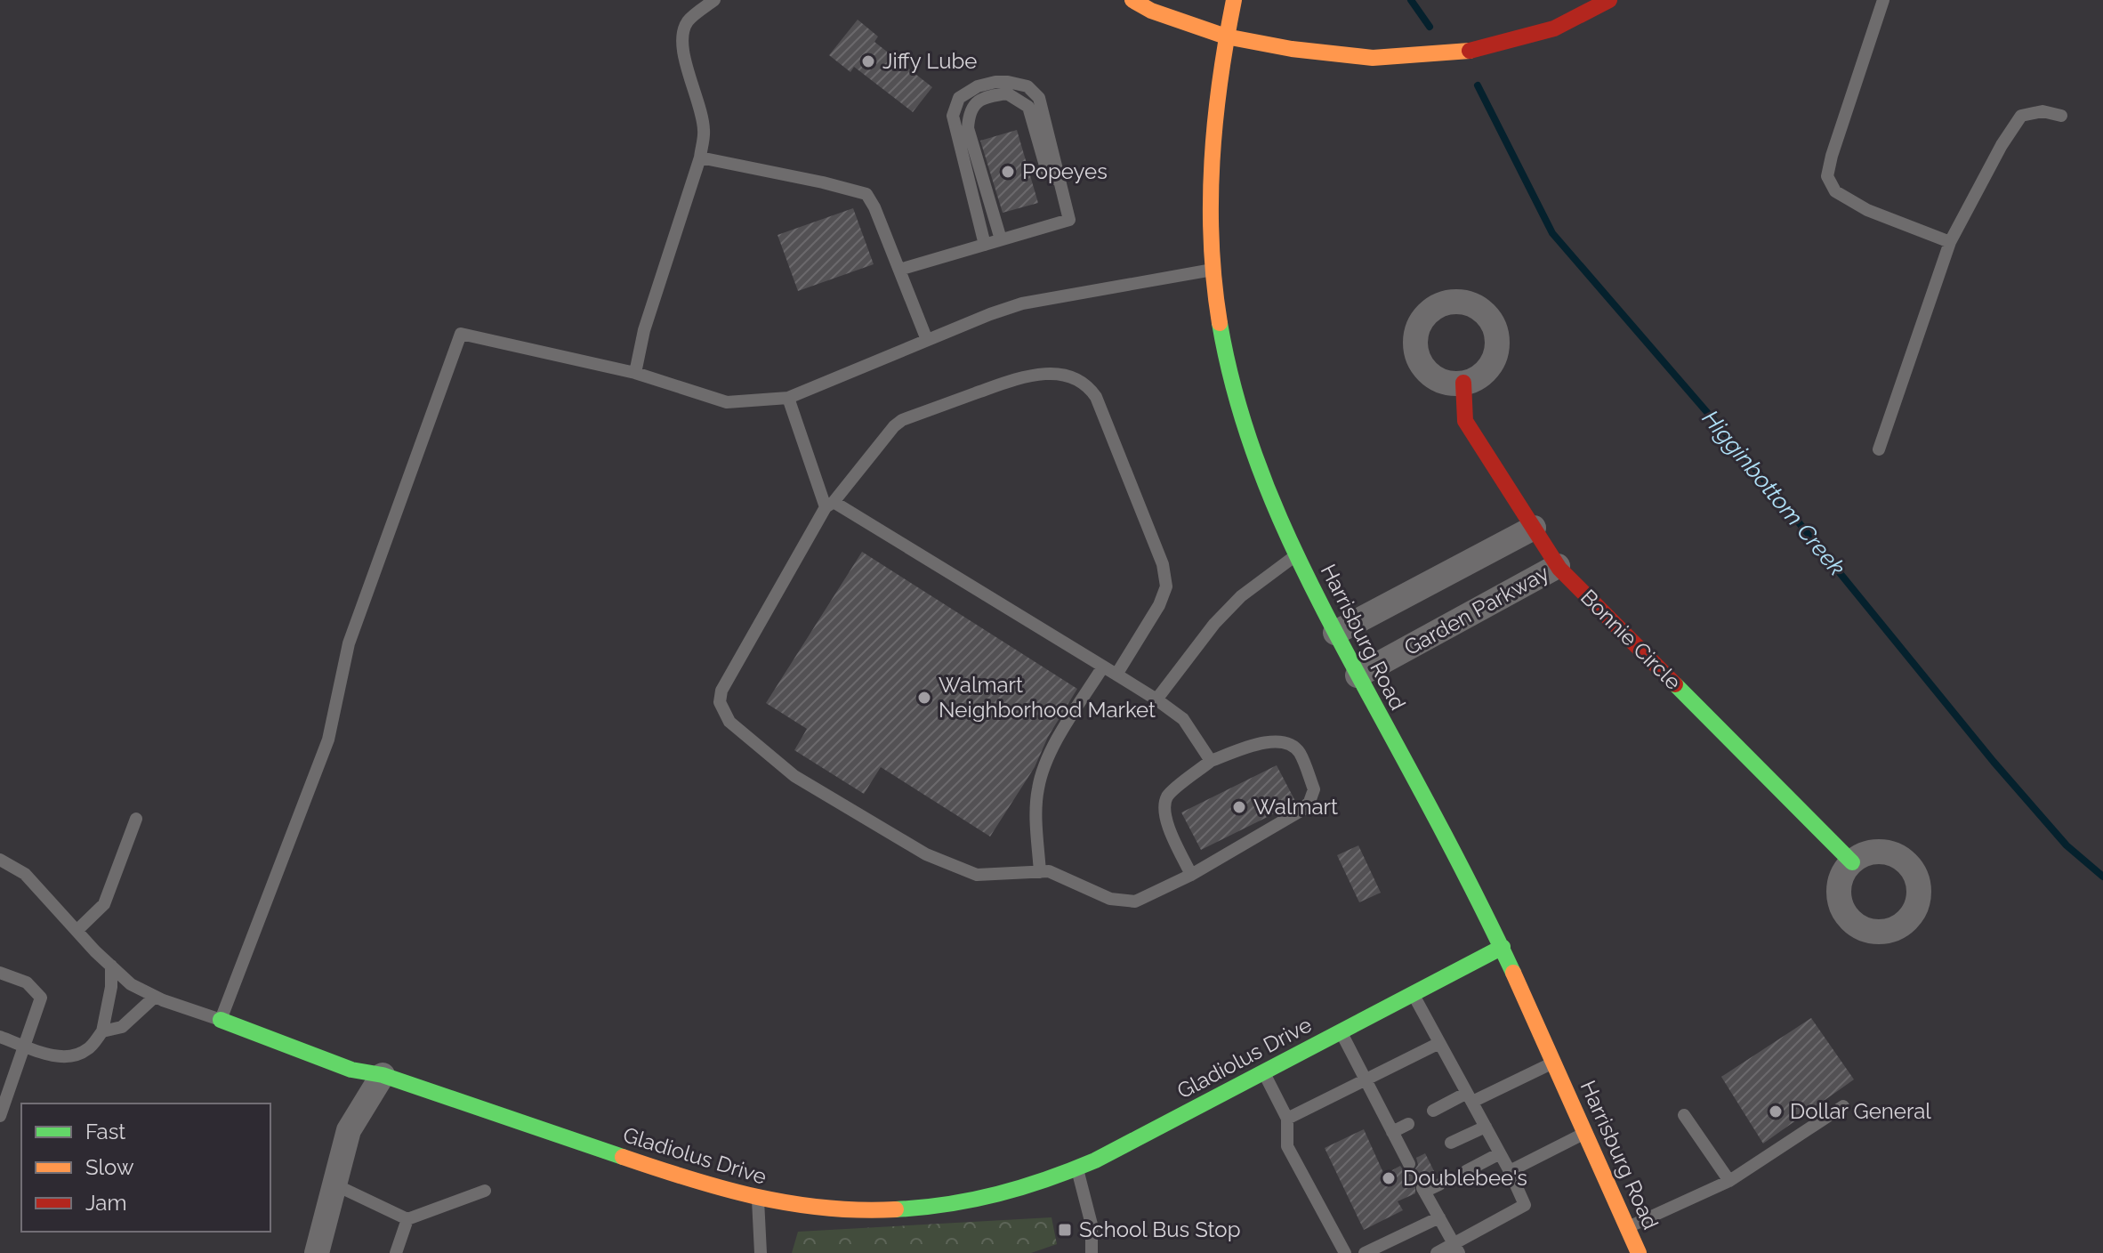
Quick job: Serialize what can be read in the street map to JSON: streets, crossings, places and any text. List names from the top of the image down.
{
  "streets": {
    "street": [
      "Garden Parkway",
      "Harrisburg Road",
      "Bonnie Circle",
      "Gladiolus Drive"
    ]
  },
  "crossings": [
    ["Garden Parkway", "Harrisburg Road"],
    ["Garden Parkway", "Bonnie Circle"],
    ["Harrisburg Road", "Gladiolus Drive"]
  ],
  "water": ["Higginbottom Creek"],
  "places": {
    "other": [
      "Jiffy Lube",
      "Popeyes",
      "Walmart Neighborhood Market",
      "Walmart",
      "Dollar General",
      "Doublebee's"
    ],
    "transit": ["School Bus Stop"]
  },
  "legend": ["Fast", "Slow", "Jam"]
}
